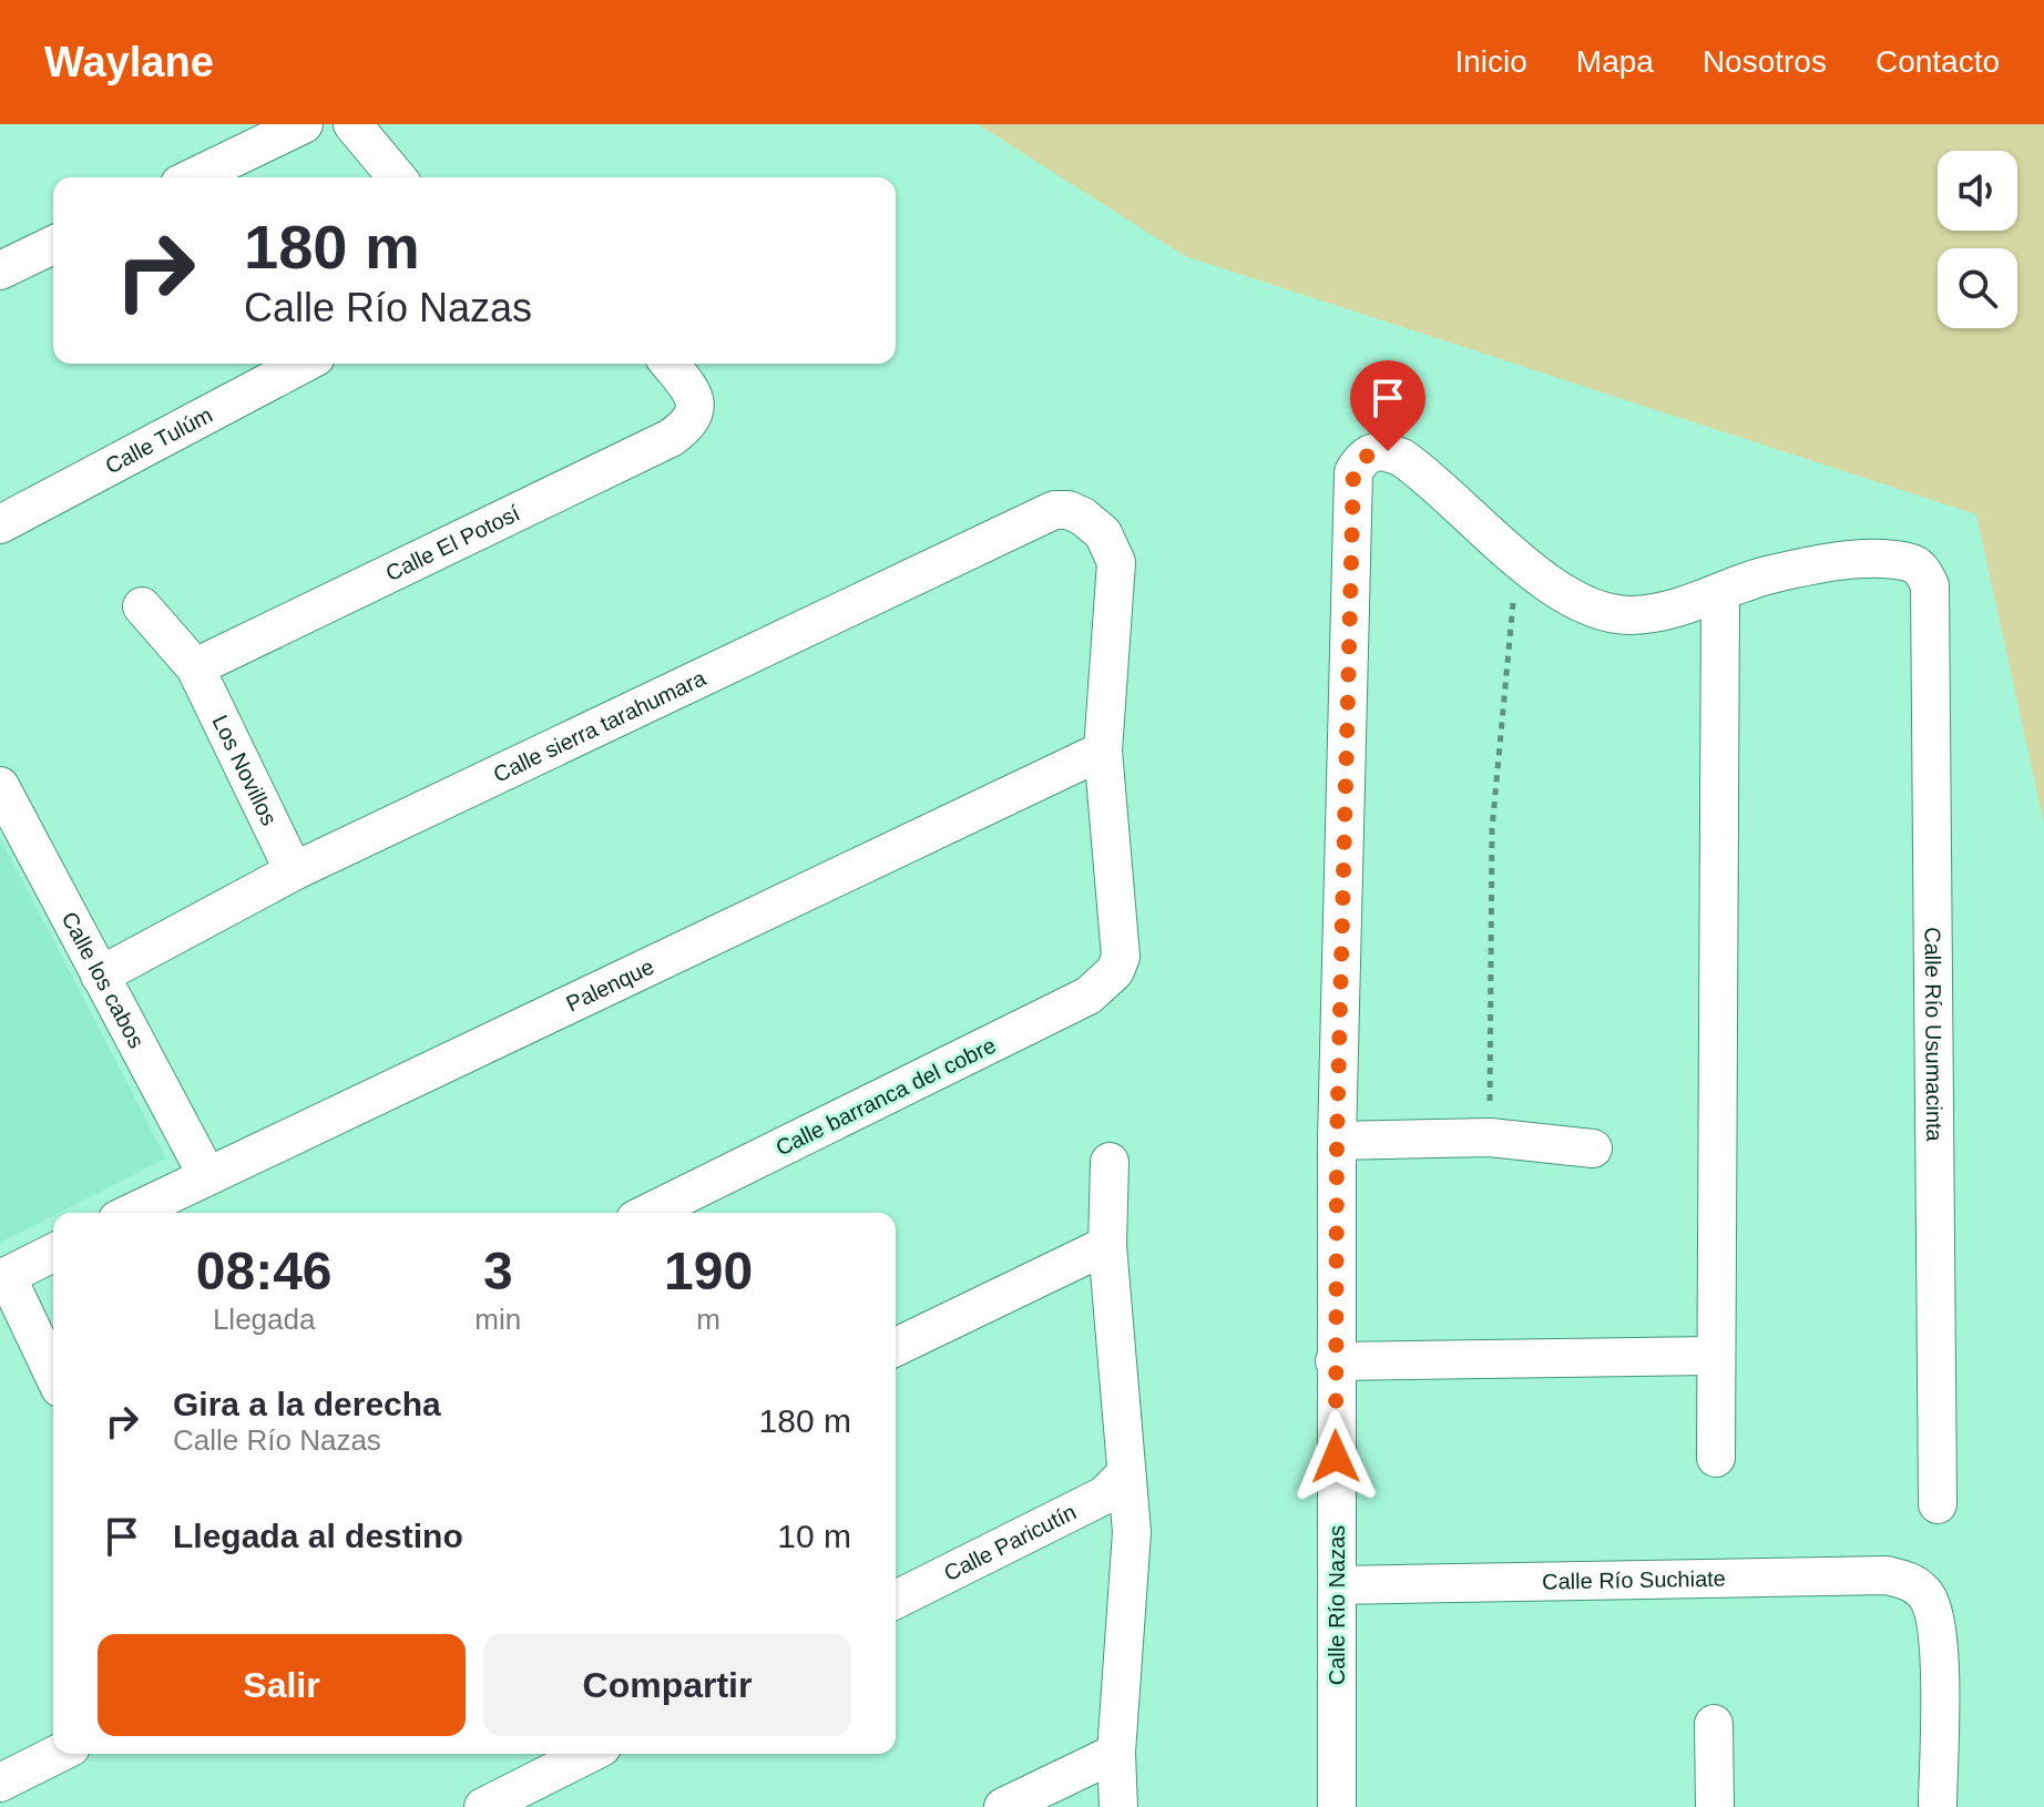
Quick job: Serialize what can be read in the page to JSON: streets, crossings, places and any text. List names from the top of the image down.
{
  "streets": {
    "street": [
      "Calle Tulúm",
      "Calle El Potosí",
      "Calle sierra tarahumara",
      "Los Novillos",
      "Calle los cabos",
      "Palenque",
      "Calle Río Usumacinta",
      "Calle barranca del cobre",
      "Calle Paricutín",
      "Calle Río Suchiate",
      "Calle Río Nazas"
    ]
  },
  "crossings": [
    ["Calle El Potosí", "Los Novillos"],
    ["Calle sierra tarahumara", "Los Novillos"],
    ["Calle sierra tarahumara", "Calle los cabos"],
    ["Calle sierra tarahumara", "Palenque"],
    ["Calle sierra tarahumara", "Calle barranca del cobre"],
    ["Calle los cabos", "Palenque"],
    ["Palenque", "Calle barranca del cobre"],
    ["Calle Río Suchiate", "Calle Río Nazas"]
  ],
  "page": {
    "header": "Waylane",
    "nav": [
      "Inicio",
      "Mapa",
      "Nosotros",
      "Contacto"
    ],
    "turn": ["180 m", "Calle Río Nazas"],
    "eta": [
      "08:46",
      "Llegada",
      "3",
      "min",
      "190",
      "m"
    ],
    "list": [
      {
        "name": "Gira a la derecha",
        "note": "Calle Río Nazas",
        "value": "180 m"
      },
      {
        "name": "Llegada al destino",
        "value": "10 m"
      }
    ],
    "buttons": ["Salir", "Compartir"]
  }
}
